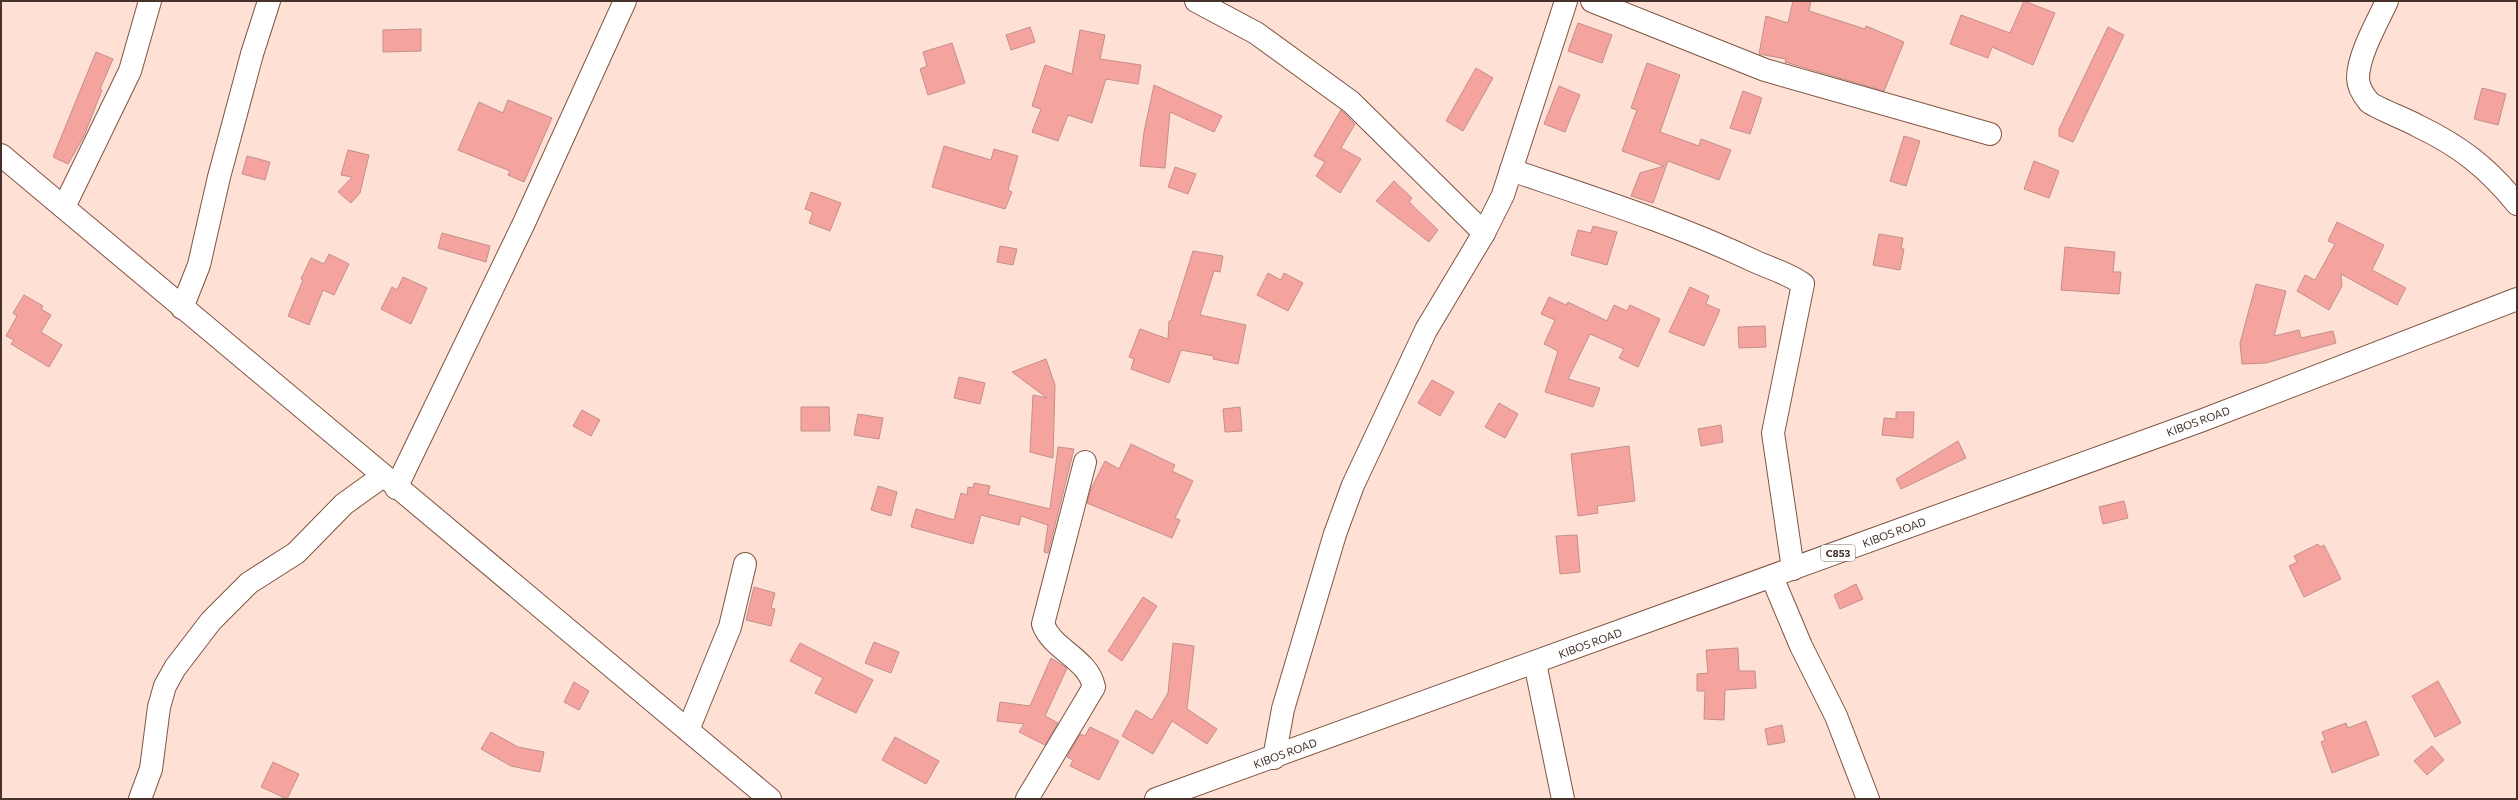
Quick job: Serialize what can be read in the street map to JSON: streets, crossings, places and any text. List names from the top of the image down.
{
  "streets": {
    "street": ["KIBOS ROAD", "C853"]
  }
}
